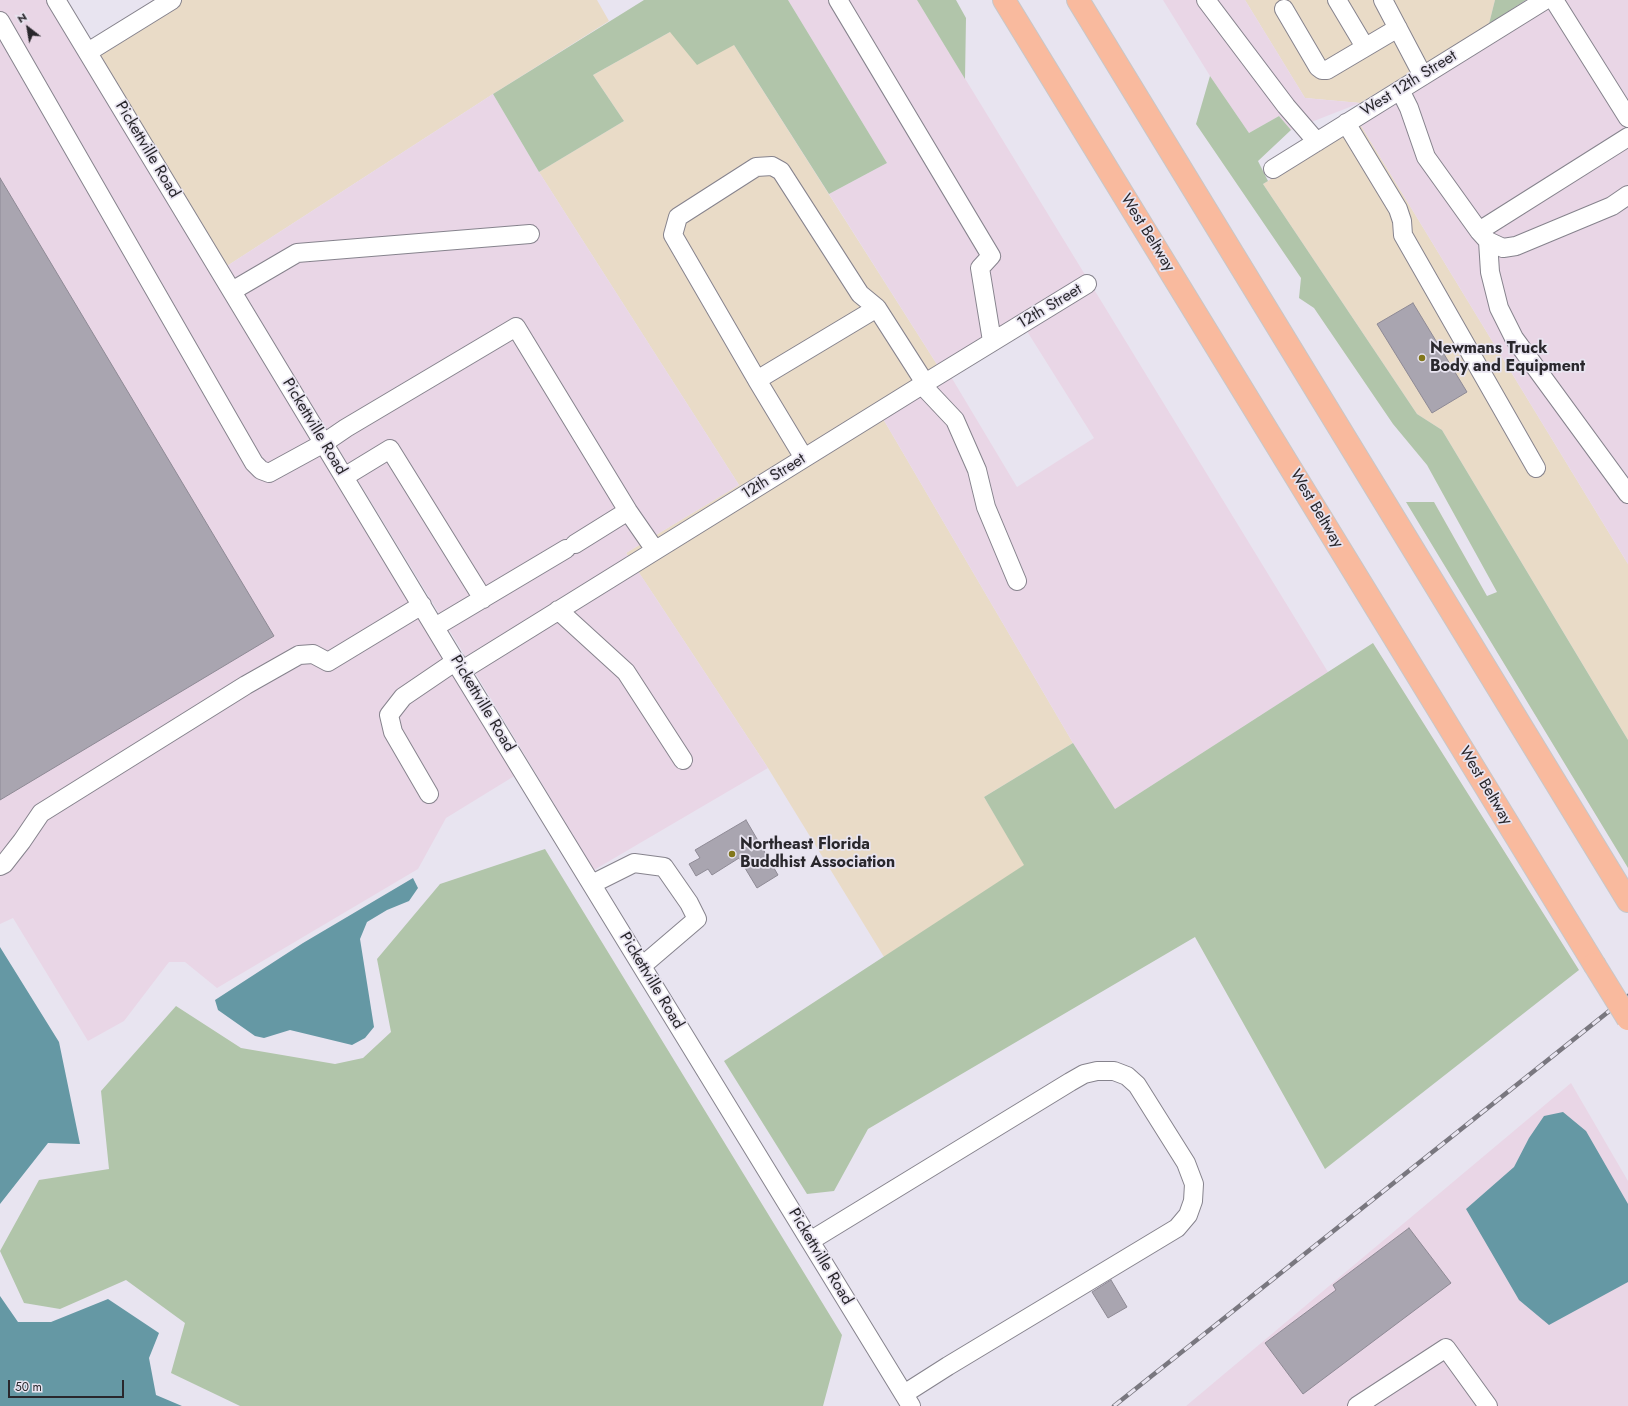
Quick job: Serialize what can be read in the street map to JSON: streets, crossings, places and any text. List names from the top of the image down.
{
  "streets": {
    "highway": ["West Beltway"],
    "street": ["West 12th Street", "Pickettville Road", "12th Street"]
  },
  "crossings": [
    ["Pickettville Road", "12th Street"]
  ],
  "places": ["Newmans Truck Body and Equipment", "Northeast Florida Buddhist Association"],
  "scale_bar": "50 m",
  "north": "top left"
}
